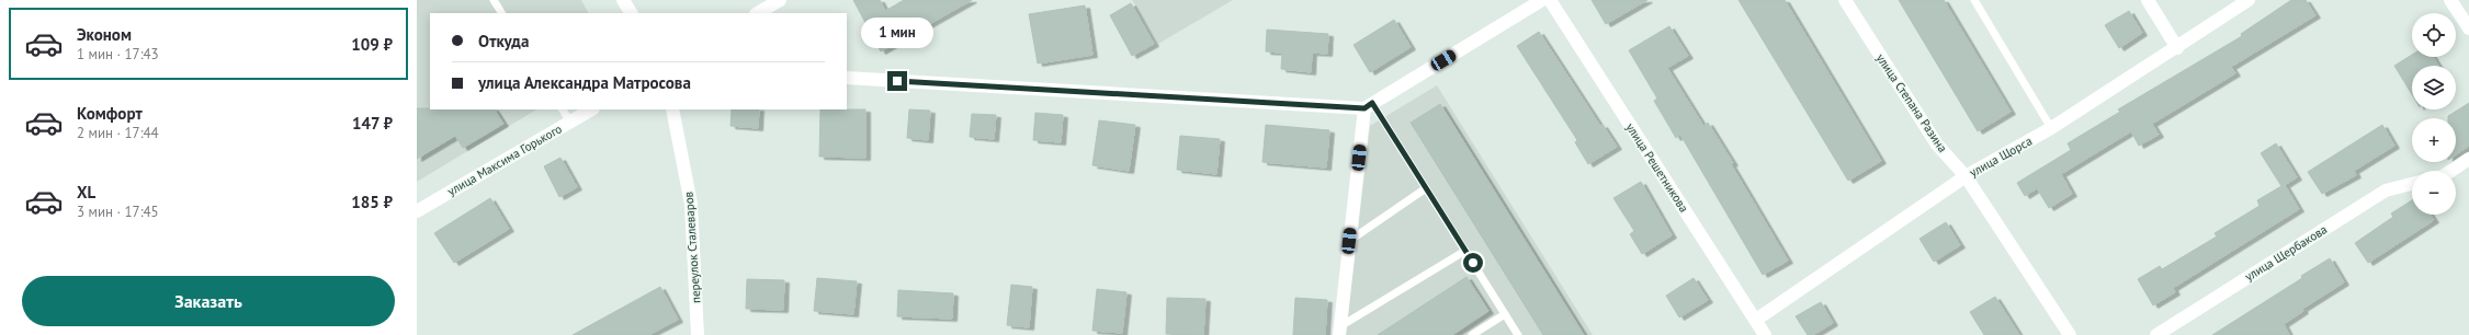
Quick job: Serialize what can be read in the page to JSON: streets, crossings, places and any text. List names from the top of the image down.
{
  "streets": {
    "street": [
      "улица Степана Разина",
      "улица Щорса",
      "улица Максима Горького",
      "улица Решетникова",
      "переулок Сталеваров",
      "улица Щербакова"
    ]
  },
  "crossings": [
    ["улица Степана Разина", "улица Щорса"],
    ["улица Щорса", "улица Решетникова"]
  ],
  "page": {
    "list": [
      {
        "name": "Эконом",
        "note": "1 мин · 17:43",
        "value": "109 ₽"
      },
      {
        "name": "Комфорт",
        "note": "2 мин · 17:44",
        "value": "147 ₽"
      },
      {
        "name": "XL",
        "note": "3 мин · 17:45",
        "value": "185 ₽"
      }
    ],
    "map_buttons": ["+", "−"],
    "banner": ["Откуда", "улица Александра Матросова"],
    "bubble": "1 мин",
    "buttons": "Заказать"
  }
}
